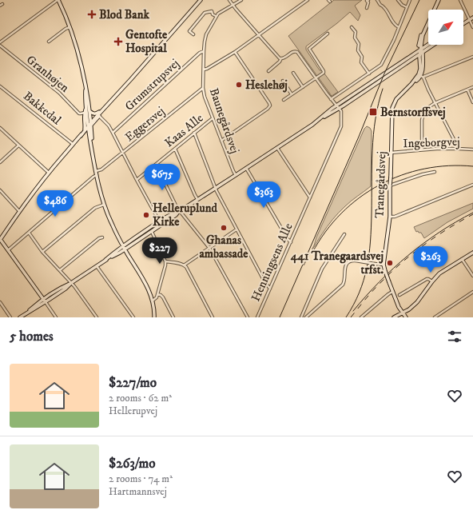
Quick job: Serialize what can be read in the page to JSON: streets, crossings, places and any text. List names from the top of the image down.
{
  "streets": {
    "street": [
      "Granhøjen",
      "Grumstrupsvej",
      "Bakkedal",
      "Baunegårdsvej",
      "Eggersvej",
      "Kaas Alle",
      "Ingeborgvej",
      "Tranegårdsvej",
      "Henningsens Alle"
    ]
  },
  "crossings": [
    ["Grumstrupsvej", "Baunegårdsvej"],
    ["Baunegårdsvej", "Eggersvej"],
    ["Baunegårdsvej", "Kaas Alle"],
    ["Ingeborgvej", "Tranegårdsvej"]
  ],
  "places": {
    "health": ["Blod Bank", "Gentofte Hospital"],
    "other": [
      "Heslehøj",
      "Helleruplund Kirke",
      "Ghanas ambassade",
      "441 Tranegaardsvej trfst."
    ],
    "transit": ["Bernstorffsvej"]
  },
  "north": "top right",
  "page": {
    "price": [
      "$675",
      "$363",
      "$486",
      "$227",
      "$263"
    ],
    "heading": "5 homes",
    "list": [
      {
        "name": "$227/mo",
        "note": "2 rooms · 62 m² · Hellerupvej"
      },
      {
        "name": "$263/mo",
        "note": "2 rooms · 74 m² · Hartmannsvej"
      }
    ]
  }
}
